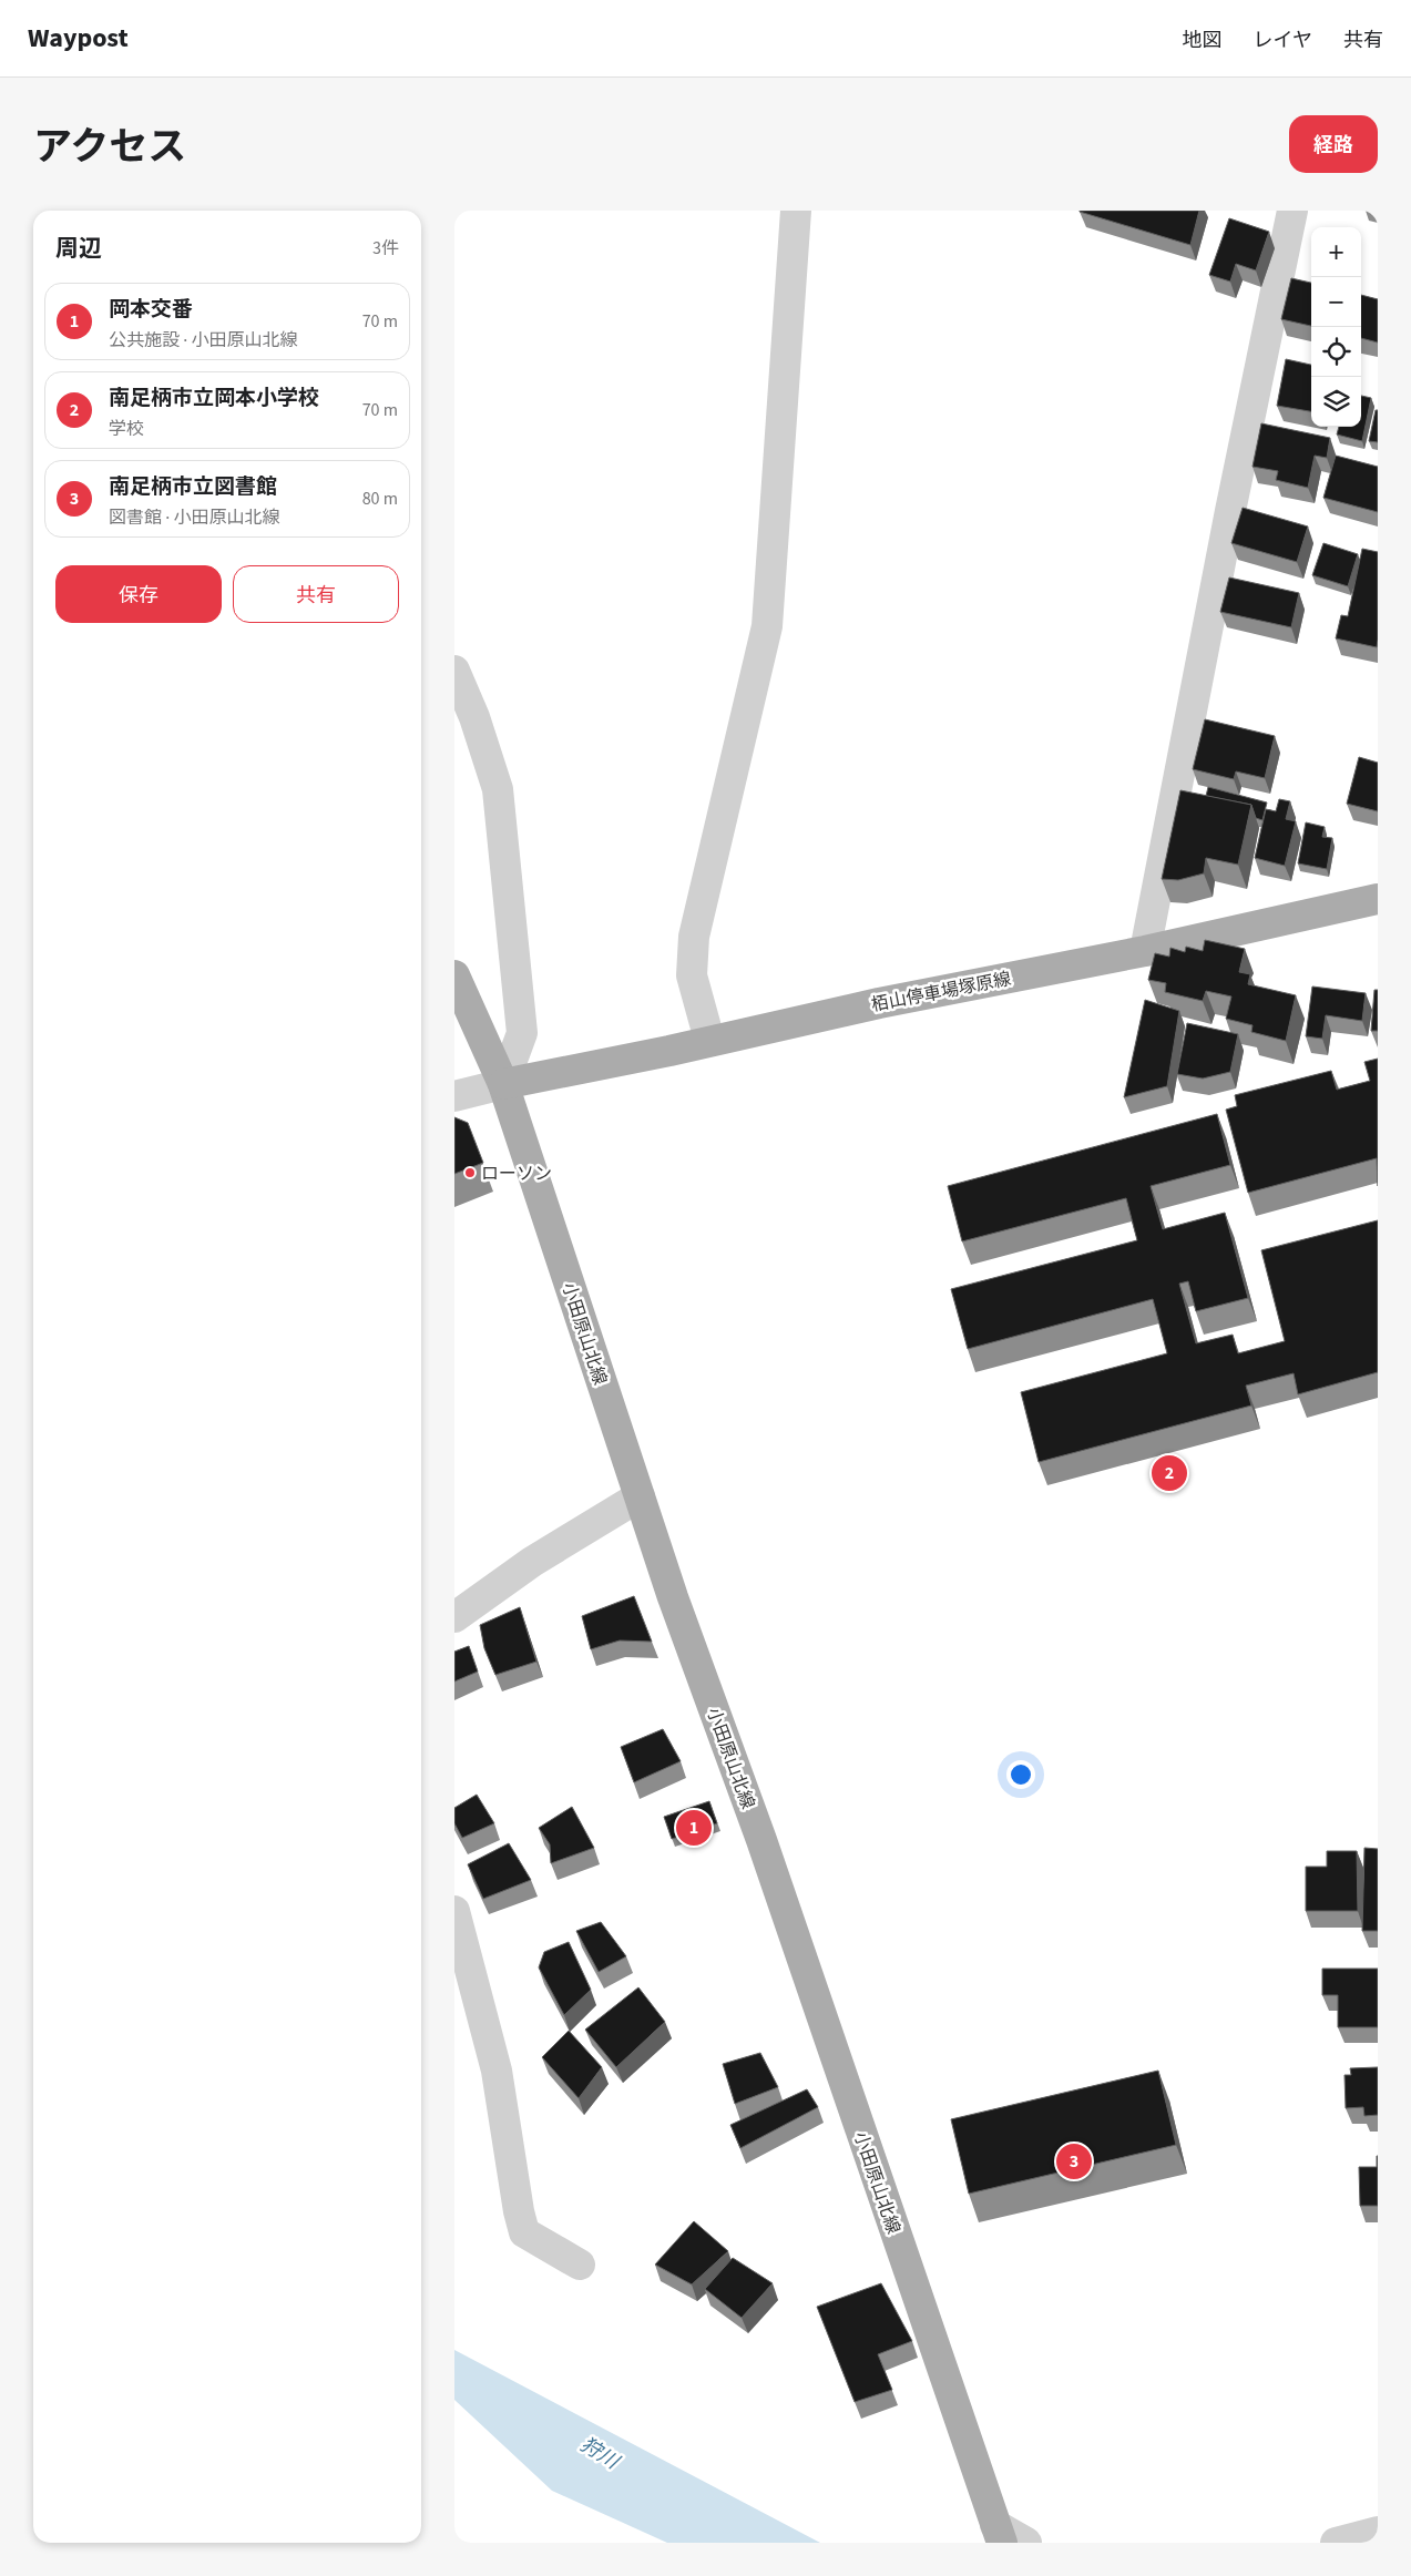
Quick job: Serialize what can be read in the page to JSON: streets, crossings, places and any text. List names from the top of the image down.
{
  "streets": {
    "main road": ["栢山停車場塚原線", "小田原山北線"]
  },
  "crossings": [
    ["栢山停車場塚原線", "小田原山北線"]
  ],
  "water": ["狩川"],
  "places": ["ローソン"],
  "page": {
    "header": "Waypost",
    "nav": ["地図", "レイヤ", "共有"],
    "title": "アクセス",
    "buttons": [
      "経路",
      ["保存", "共有"]
    ],
    "heading": ["周辺", "3件"],
    "map_buttons": ["+", "−"],
    "list": [
      {
        "mark": "1",
        "name": "岡本交番",
        "note": "公共施設 · 小田原山北線",
        "value": "70 m"
      },
      {
        "mark": "2",
        "name": "南足柄市立岡本小学校",
        "note": "学校",
        "value": "70 m"
      },
      {
        "mark": "3",
        "name": "南足柄市立図書館",
        "note": "図書館 · 小田原山北線",
        "value": "80 m"
      }
    ],
    "pins": ["2", "1", "3"]
  }
}
